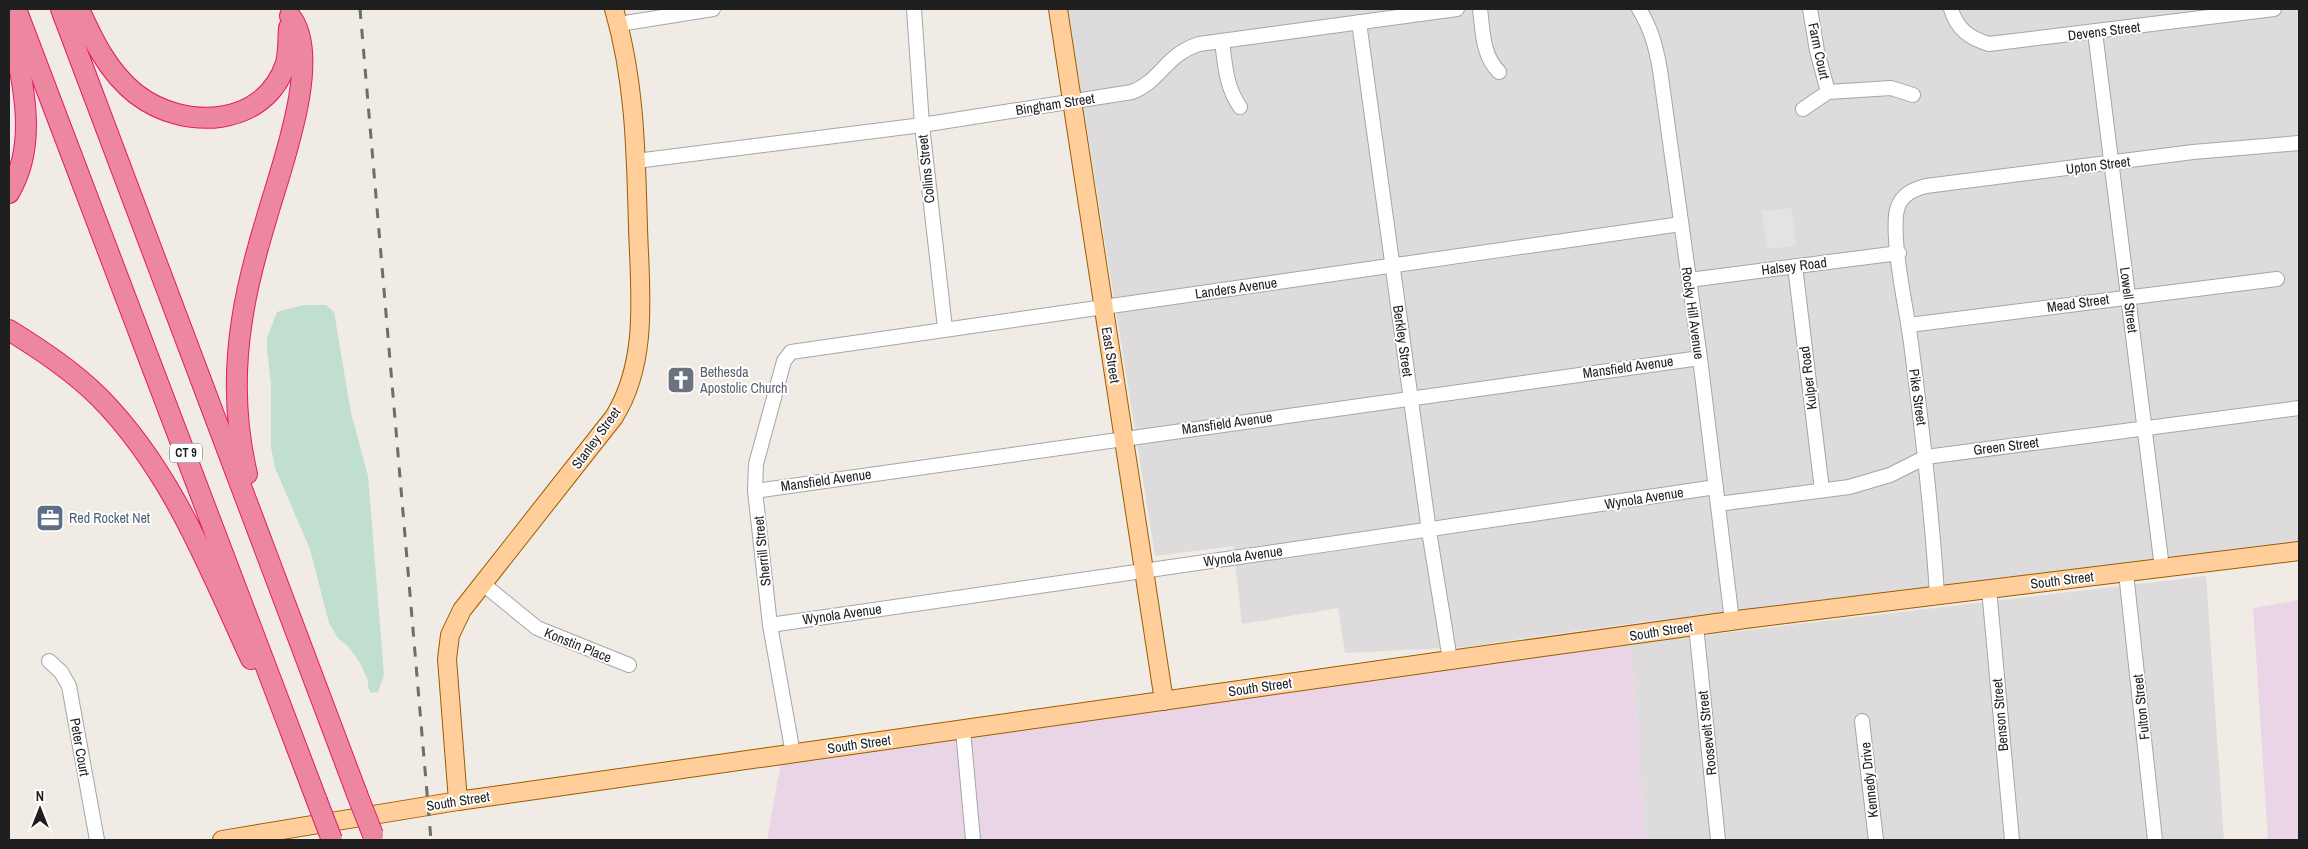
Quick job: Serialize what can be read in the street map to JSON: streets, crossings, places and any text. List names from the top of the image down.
{
  "streets": {
    "highway": ["CT 9"],
    "main road": ["East Street", "Stanley Street", "South Street"],
    "street": [
      "Devens Street",
      "Farm Court",
      "Bingham Street",
      "Upton Street",
      "Collins Street",
      "Halsey Road",
      "Landers Avenue",
      "Lowell Street",
      "Mead Street",
      "Rocky Hill Avenue",
      "Berkley Street",
      "Mansfield Avenue",
      "Kulper Road",
      "Pike Street",
      "Green Street",
      "Wynola Avenue",
      "Sherrill Street",
      "Konstin Place",
      "Fulton Street",
      "Benson Street",
      "Roosevelt Street",
      "Peter Court",
      "Kennedy Drive"
    ]
  },
  "crossings": [
    ["Devens Street", "Lowell Street"],
    ["Bingham Street", "Collins Street"],
    ["Bingham Street", "Berkley Street"],
    ["Bingham Street", "East Street"],
    ["Bingham Street", "Stanley Street"],
    ["Upton Street", "Lowell Street"],
    ["Upton Street", "Pike Street"],
    ["Collins Street", "Landers Avenue"],
    ["Halsey Road", "Rocky Hill Avenue"],
    ["Halsey Road", "Kulper Road"],
    ["Halsey Road", "Pike Street"],
    ["Landers Avenue", "Rocky Hill Avenue"],
    ["Landers Avenue", "Berkley Street"],
    ["Landers Avenue", "East Street"],
    ["Landers Avenue", "Sherrill Street"],
    ["Lowell Street", "Mead Street"],
    ["Lowell Street", "Green Street"],
    ["Lowell Street", "South Street"],
    ["Mead Street", "Pike Street"],
    ["Rocky Hill Avenue", "Mansfield Avenue"],
    ["Rocky Hill Avenue", "Green Street"],
    ["Rocky Hill Avenue", "Wynola Avenue"],
    ["Rocky Hill Avenue", "South Street"],
    ["Berkley Street", "Mansfield Avenue"],
    ["Berkley Street", "Wynola Avenue"],
    ["Berkley Street", "South Street"],
    ["East Street", "Mansfield Avenue"],
    ["East Street", "Wynola Avenue"],
    ["East Street", "South Street"],
    ["Mansfield Avenue", "Sherrill Street"],
    ["Kulper Road", "Green Street"],
    ["Pike Street", "Green Street"],
    ["Pike Street", "South Street"],
    ["Stanley Street", "South Street"],
    ["Stanley Street", "Konstin Place"],
    ["Wynola Avenue", "Sherrill Street"],
    ["Sherrill Street", "South Street"],
    ["South Street", "Fulton Street"],
    ["South Street", "Benson Street"],
    ["South Street", "Roosevelt Street"]
  ],
  "places": {
    "church": ["Bethesda Apostolic Church"],
    "office": ["Red Rocket Net"]
  },
  "north": "top"
}
